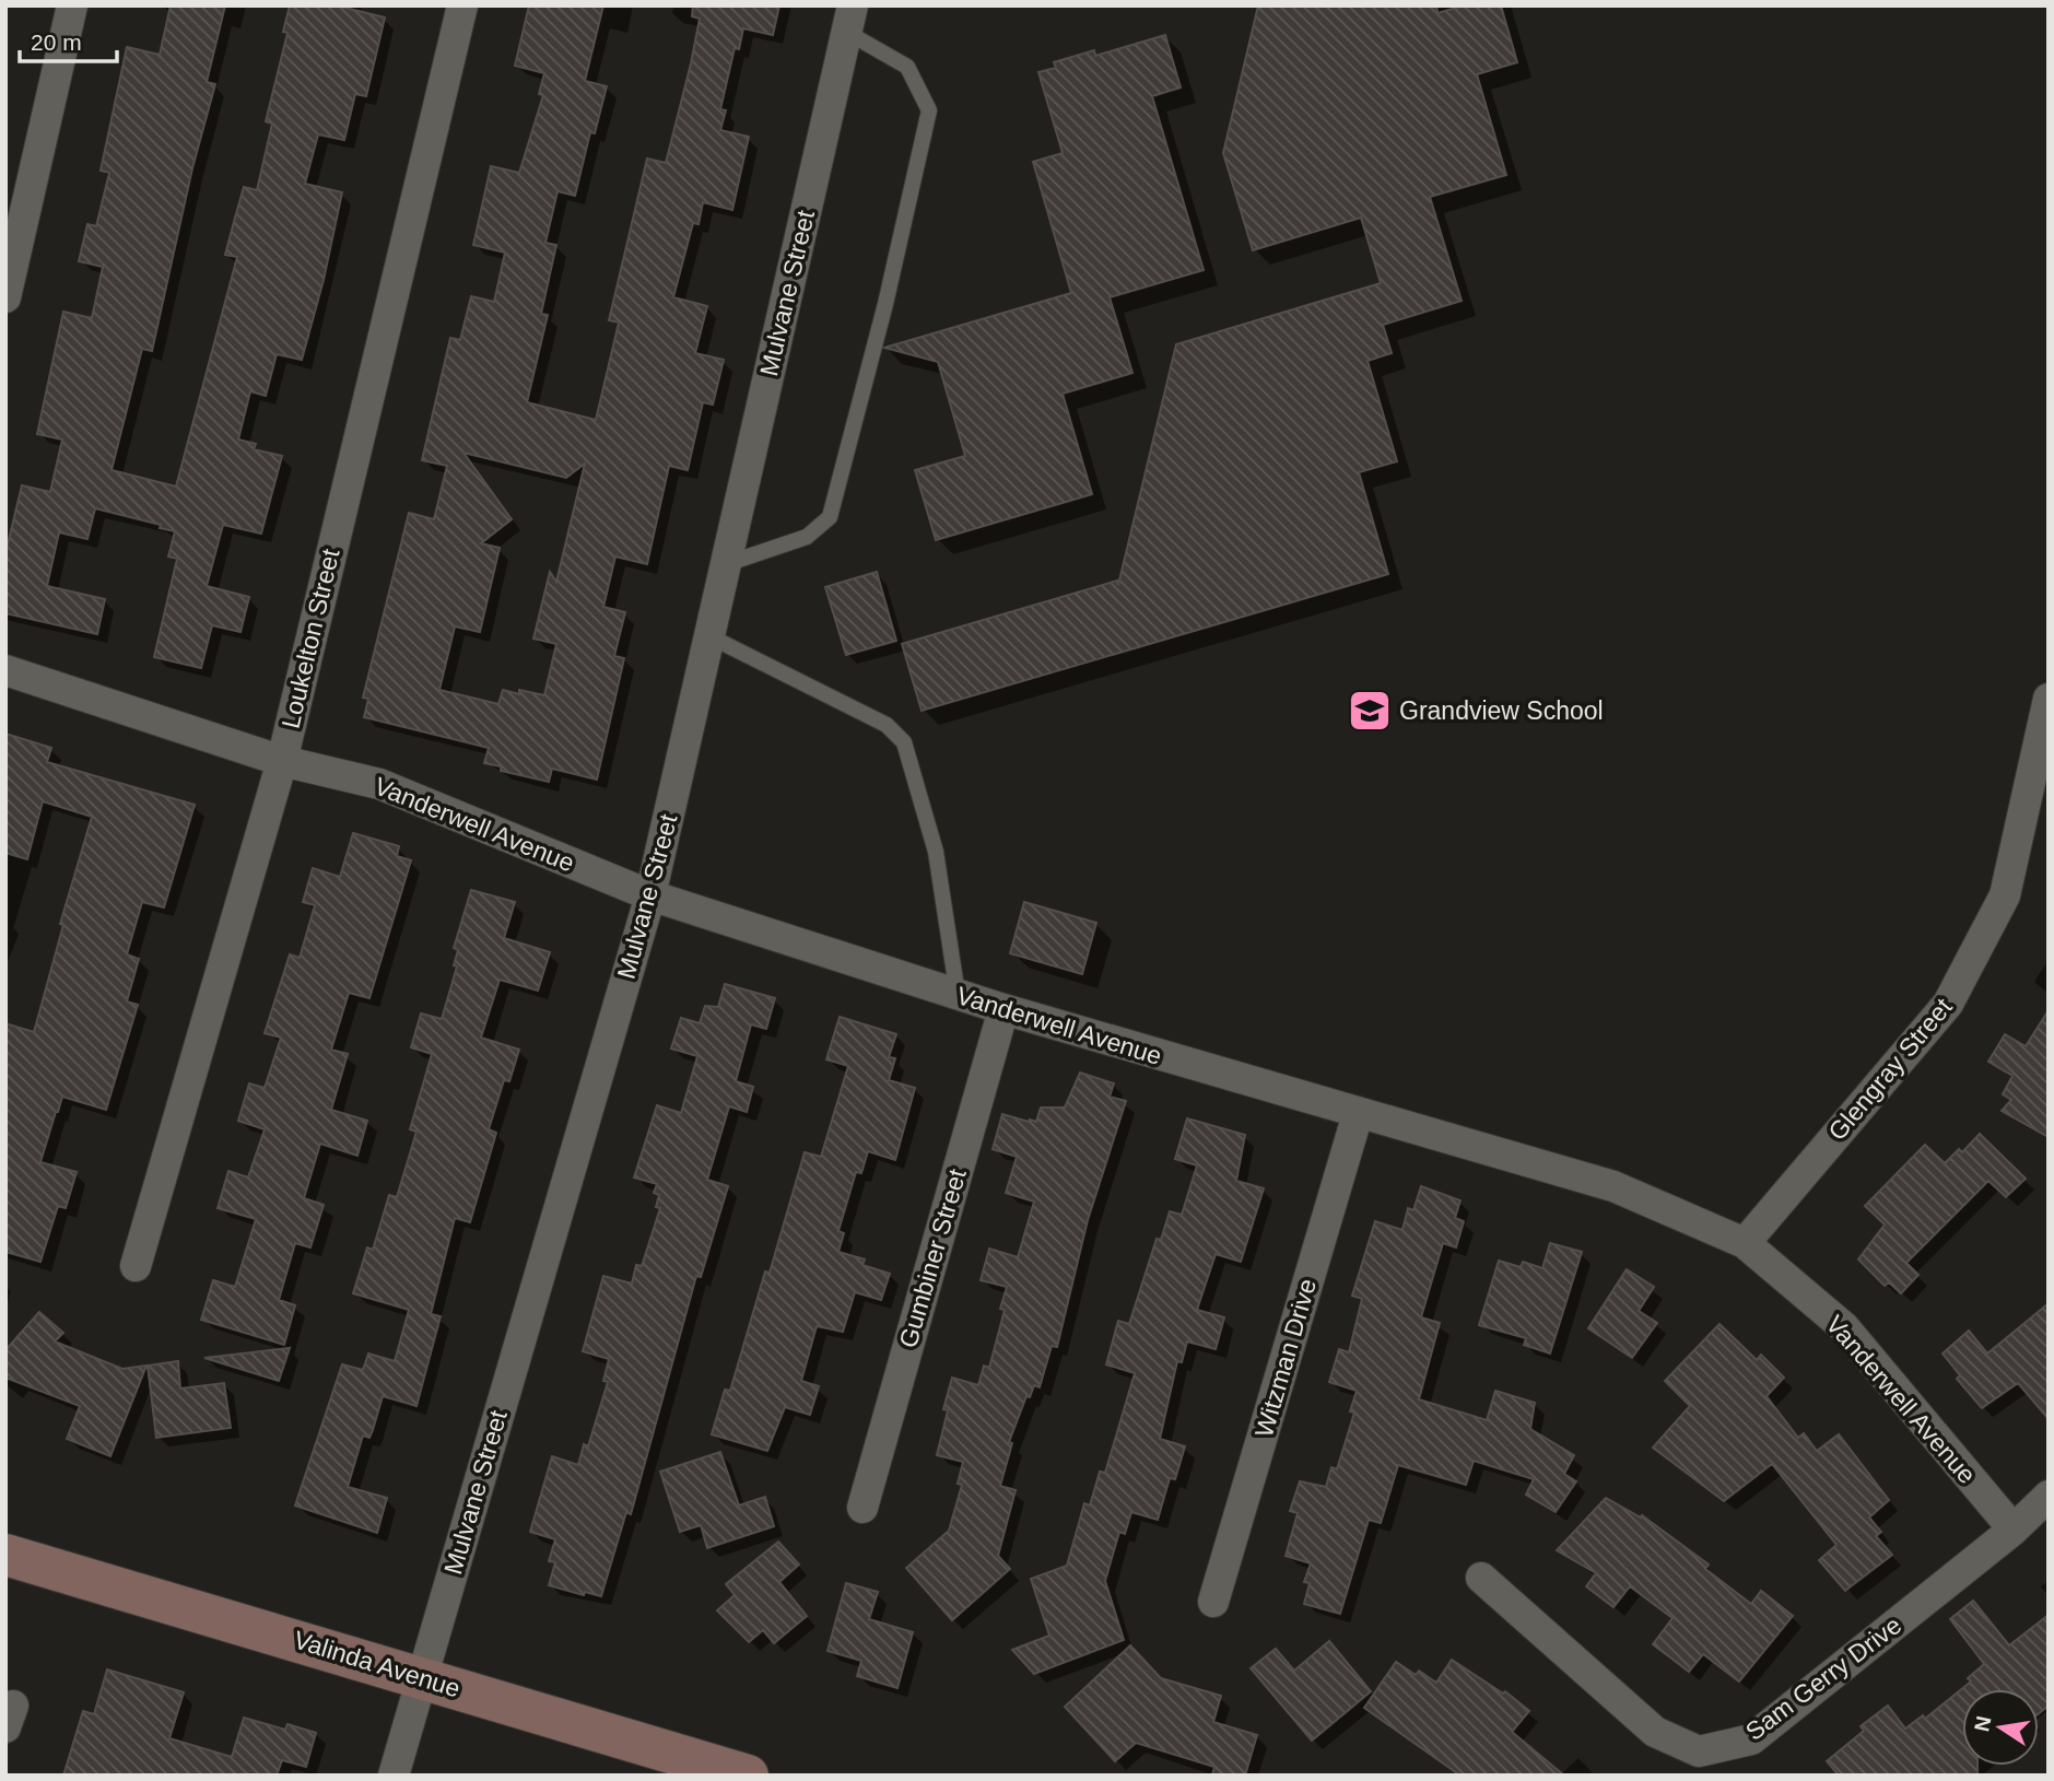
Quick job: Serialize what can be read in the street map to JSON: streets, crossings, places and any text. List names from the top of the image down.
{
  "streets": {
    "main road": ["Valinda Avenue"],
    "street": [
      "Mulvane Street",
      "Loukelton Street",
      "Vanderwell Avenue",
      "Glengray Street",
      "Gumbiner Street",
      "Witzman Drive",
      "Sam Gerry Drive"
    ]
  },
  "crossings": [
    ["Mulvane Street", "Vanderwell Avenue"],
    ["Mulvane Street", "Valinda Avenue"],
    ["Loukelton Street", "Vanderwell Avenue"],
    ["Vanderwell Avenue", "Glengray Street"],
    ["Vanderwell Avenue", "Gumbiner Street"],
    ["Vanderwell Avenue", "Witzman Drive"],
    ["Vanderwell Avenue", "Sam Gerry Drive"]
  ],
  "places": {
    "school or university": ["Grandview School"]
  },
  "scale_bar": "20 m",
  "north": "left"
}
